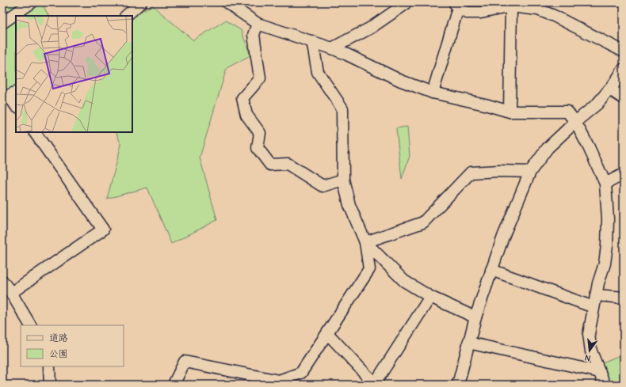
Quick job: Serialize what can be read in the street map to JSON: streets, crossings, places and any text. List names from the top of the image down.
{
  "legend": ["道路", "公園"],
  "north": "bottom"
}
